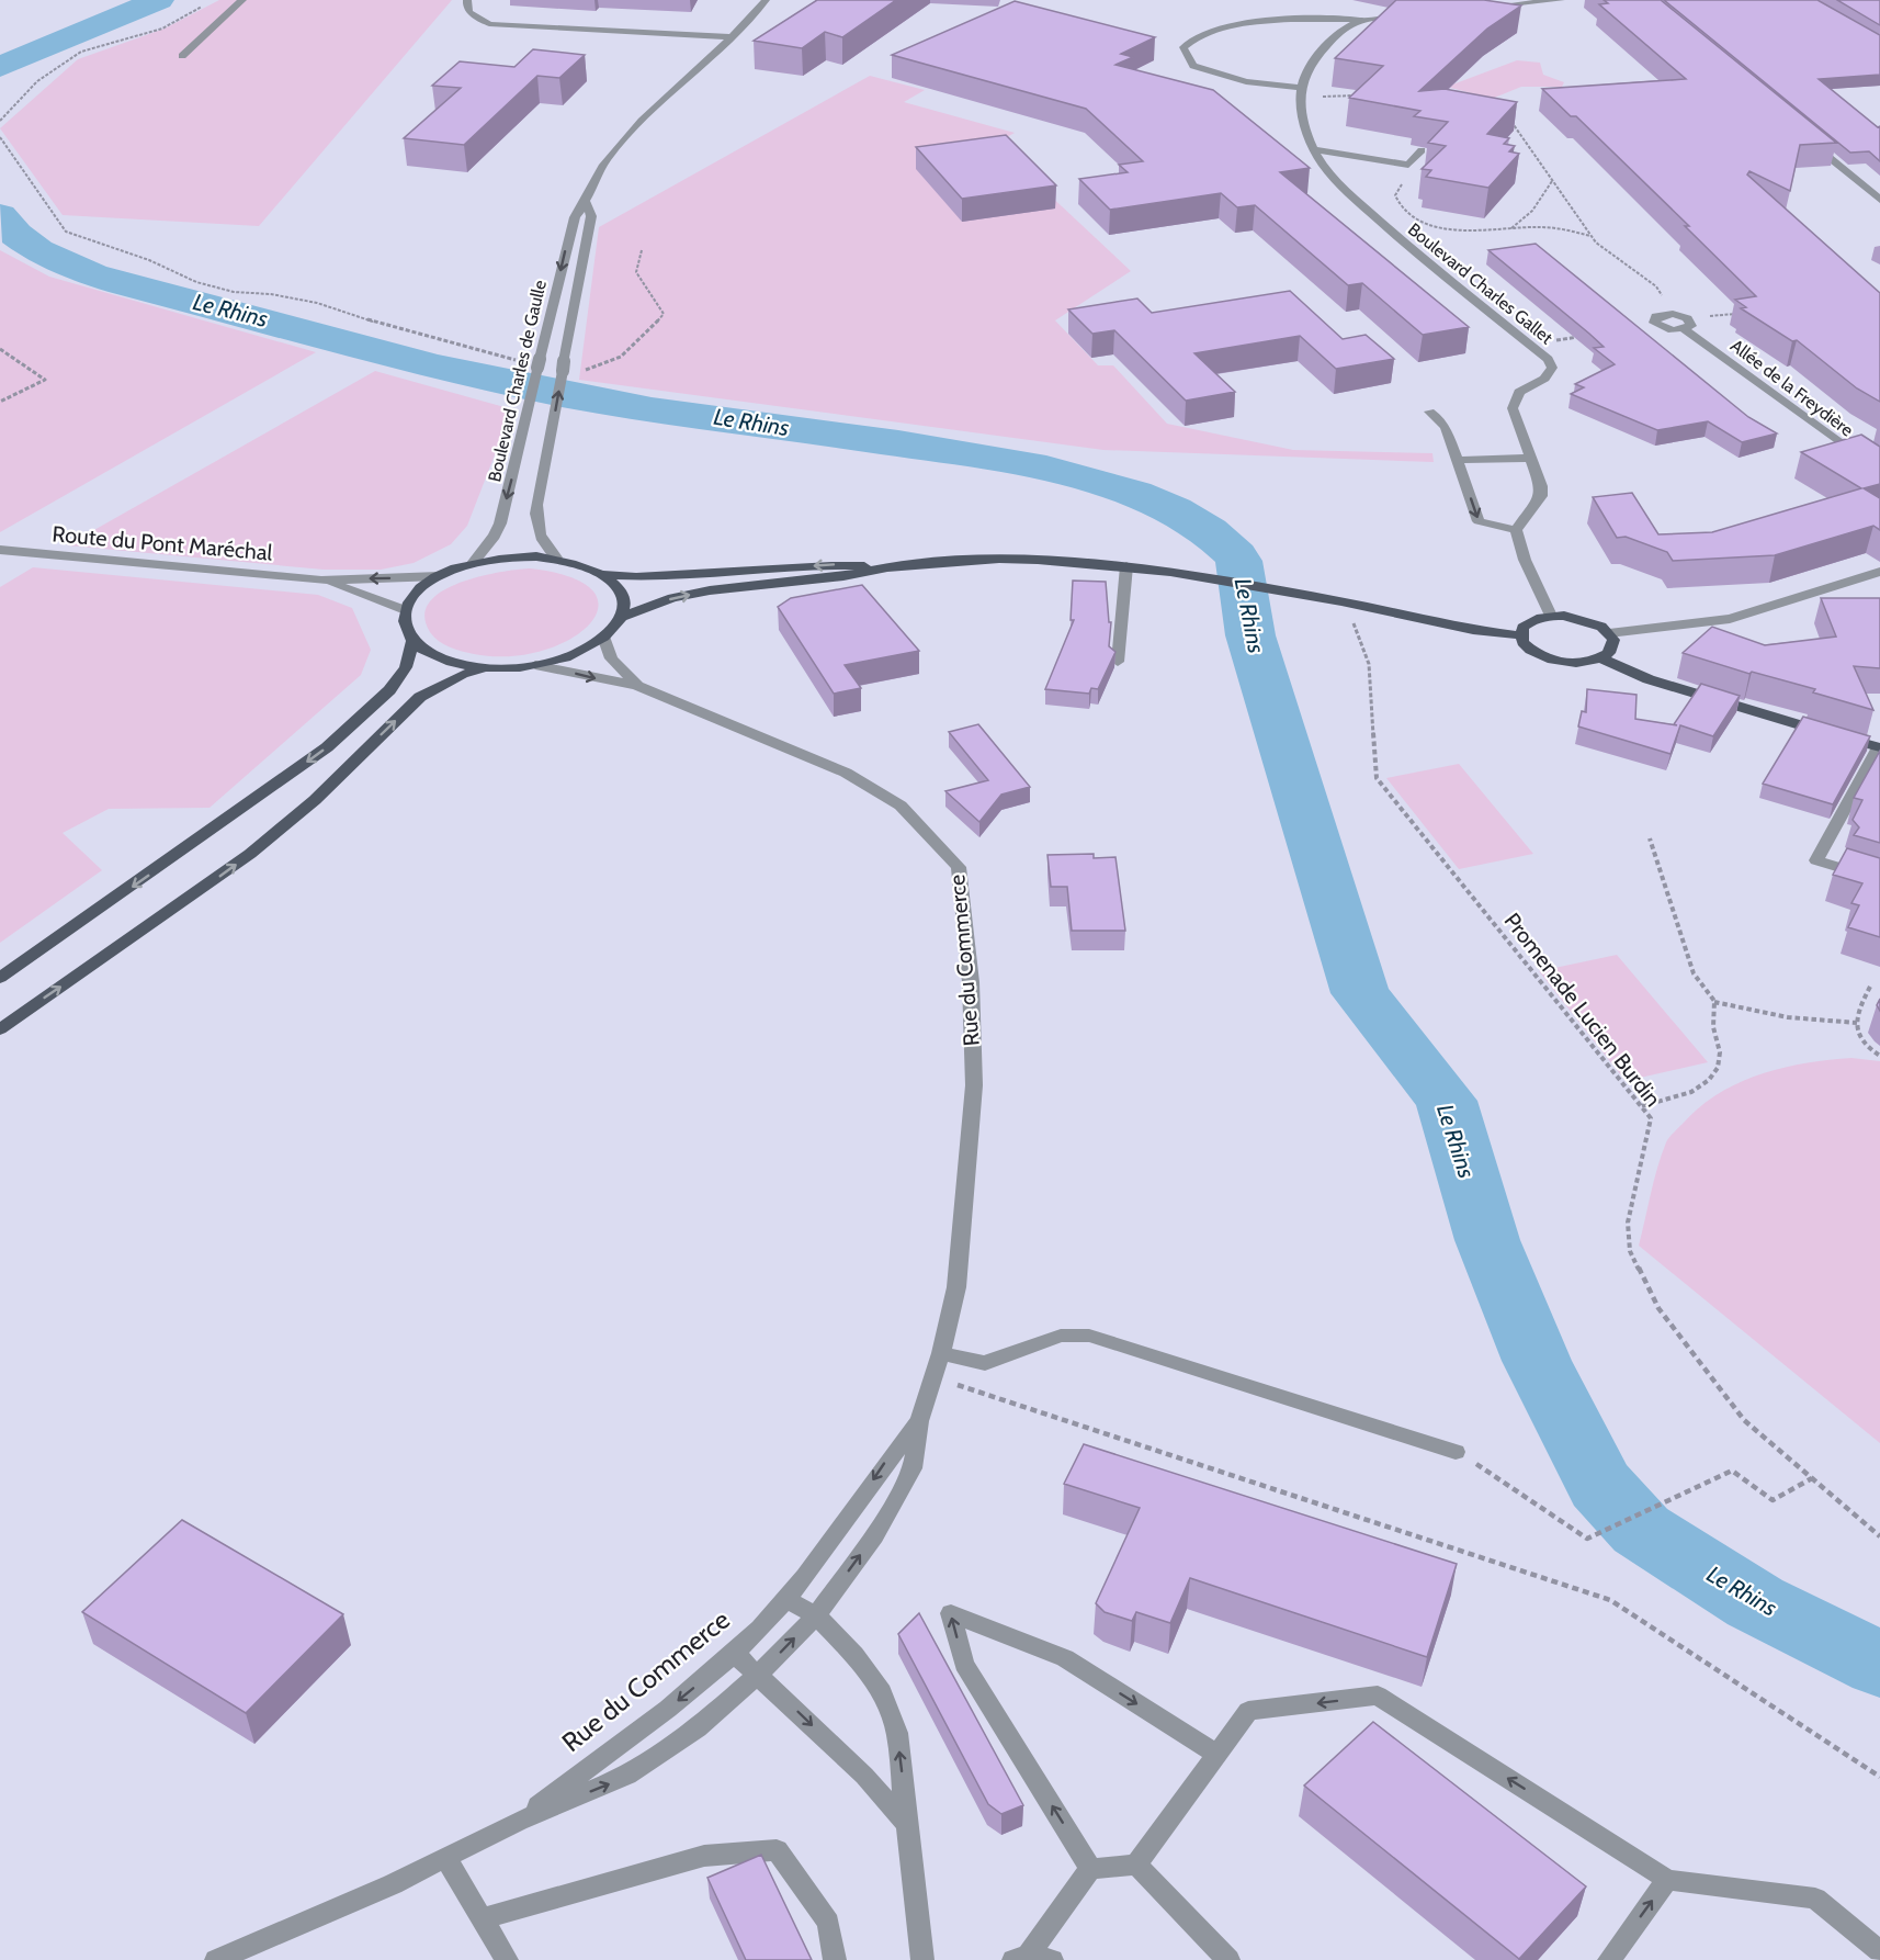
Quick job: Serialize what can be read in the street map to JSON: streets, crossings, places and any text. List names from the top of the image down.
{
  "streets": {
    "street": [
      "Boulevard Charles Gallet",
      "Boulevard Charles de Gaulle",
      "Allée de la Freydière",
      "Route du Pont Maréchal",
      "Rue du Commerce"
    ],
    "path": ["Promenade Lucien Burdin"]
  },
  "water": ["Le Rhins"]
}
